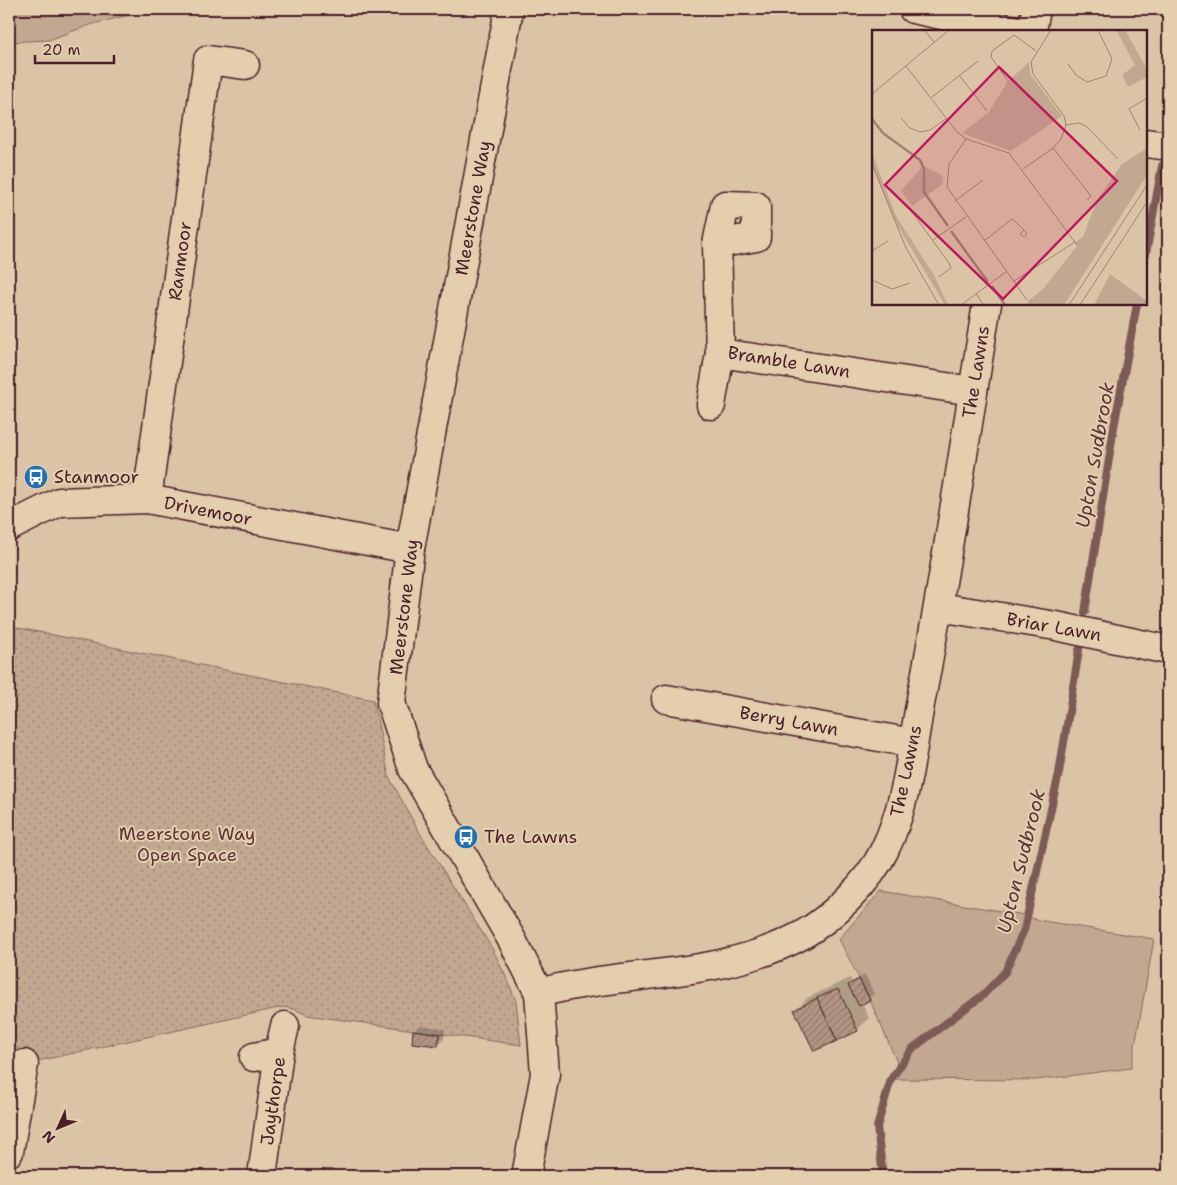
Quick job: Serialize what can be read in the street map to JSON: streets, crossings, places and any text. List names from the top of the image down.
{
  "streets": {
    "street": [
      "Meerstone Way",
      "Ranmoor",
      "Bramble Lawn",
      "The Lawns",
      "Drivemoor",
      "Briar Lawn",
      "Berry Lawn",
      "Jaythorpe"
    ]
  },
  "crossings": [
    ["Meerstone Way", "The Lawns"],
    ["Meerstone Way", "Drivemoor"],
    ["Ranmoor", "Drivemoor"],
    ["Bramble Lawn", "The Lawns"],
    ["The Lawns", "Briar Lawn"],
    ["The Lawns", "Berry Lawn"]
  ],
  "water": ["Upton Sudbrook"],
  "parks": ["Meerstone Way Open Space"],
  "places": {
    "bus stop": ["Stanmoor", "The Lawns"]
  },
  "scale_bar": "20 m",
  "north": "bottom left"
}
